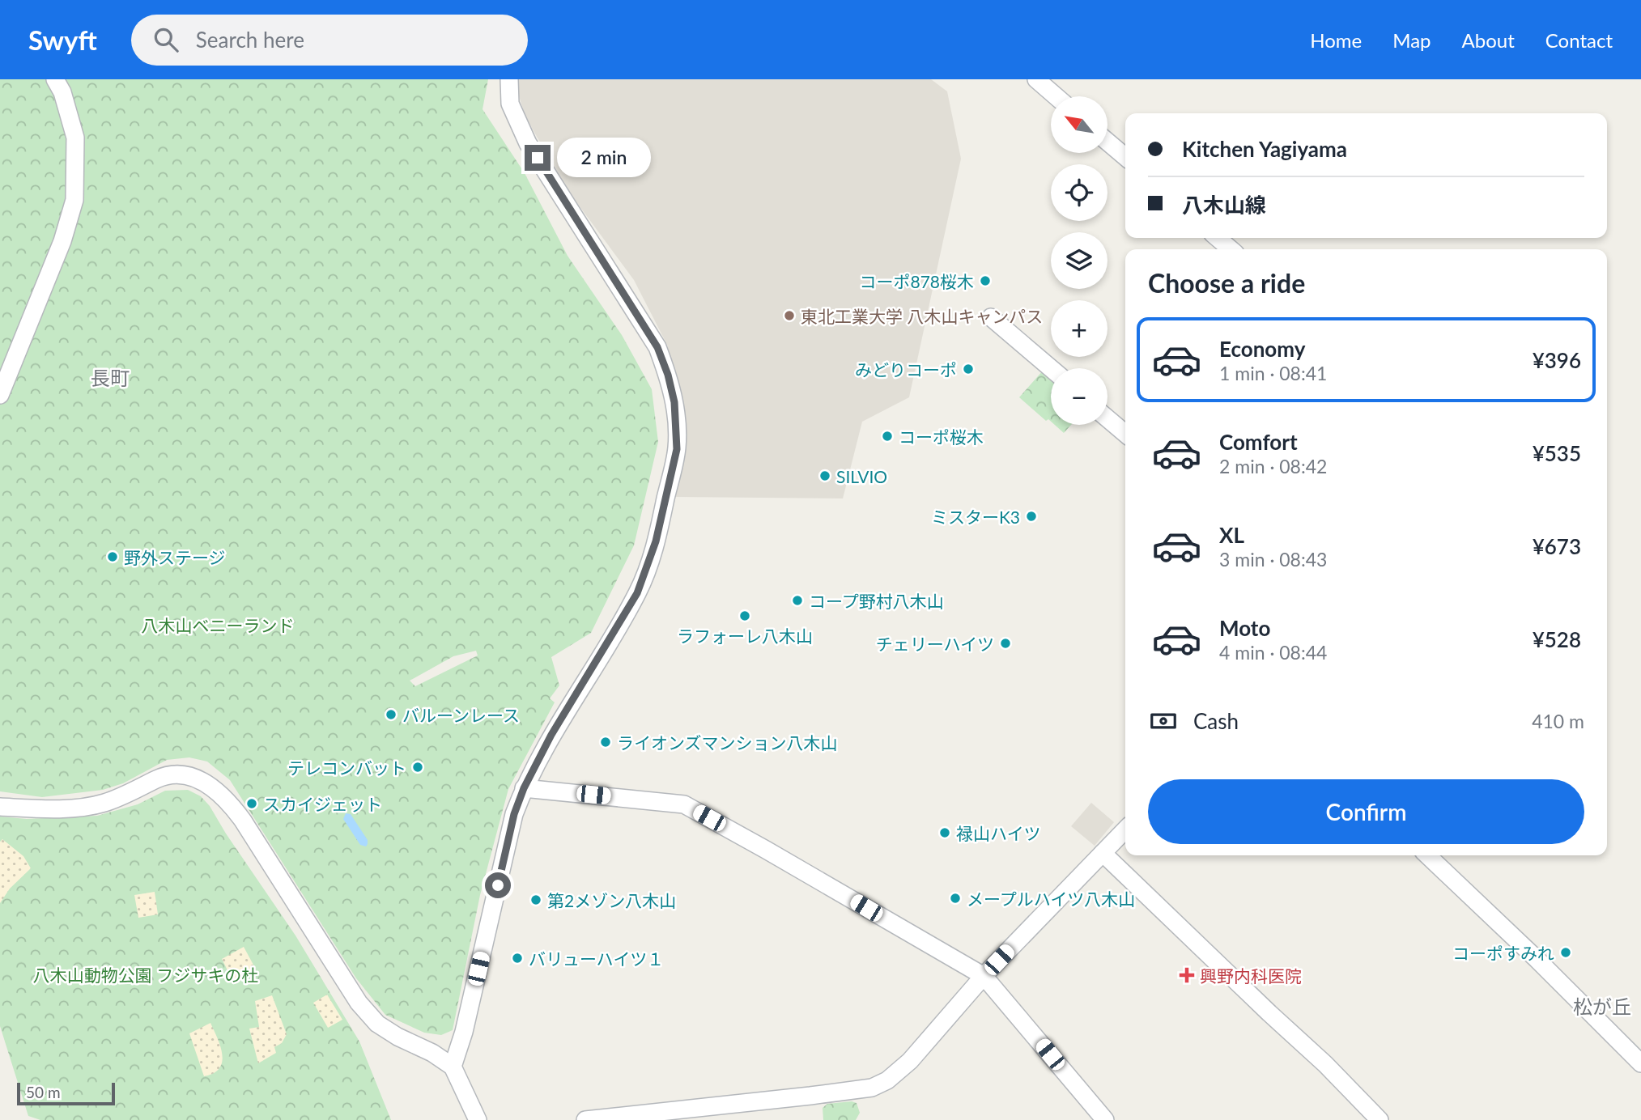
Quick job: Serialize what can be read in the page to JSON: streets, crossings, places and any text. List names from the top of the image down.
{
  "districts": ["長町", "松が丘"],
  "parks": ["八木山ベニーランド", "八木山動物公園 フジサキの杜"],
  "places": {
    "other": [
      "コーポ878桜木",
      "東北工業大学 八木山キャンパス",
      "みどりコーポ",
      "コーポ桜木",
      "SILVIO",
      "ミスターK3",
      "野外ステージ",
      "コープ野村八木山",
      "ラフォーレ八木山",
      "チェリーハイツ",
      "バルーンレース",
      "ライオンズマンション八木山",
      "テレコンバット",
      "スカイジェット",
      "禄山ハイツ",
      "メープルハイツ八木山",
      "第2メゾン八木山",
      "コーポすみれ",
      "バリューハイツ１"
    ],
    "health": ["興野内科医院"]
  },
  "scale_bar": "50 m",
  "north": "top left",
  "page": {
    "header": "Swyft",
    "search": "Search here",
    "nav": [
      "Home",
      "Map",
      "About",
      "Contact"
    ],
    "map_buttons": ["+", "−"],
    "banner": ["Kitchen Yagiyama", "八木山線"],
    "bubble": "2 min",
    "heading": "Choose a ride",
    "list": [
      {
        "name": "Economy",
        "note": "1 min · 08:41",
        "value": "¥396"
      },
      {
        "name": "Comfort",
        "note": "2 min · 08:42",
        "value": "¥535"
      },
      {
        "name": "XL",
        "note": "3 min · 08:43",
        "value": "¥673"
      },
      {
        "name": "Moto",
        "note": "4 min · 08:44",
        "value": "¥528"
      }
    ],
    "pay": ["Cash", "410 m"],
    "buttons": "Confirm",
    "scale": "50 m"
  }
}
